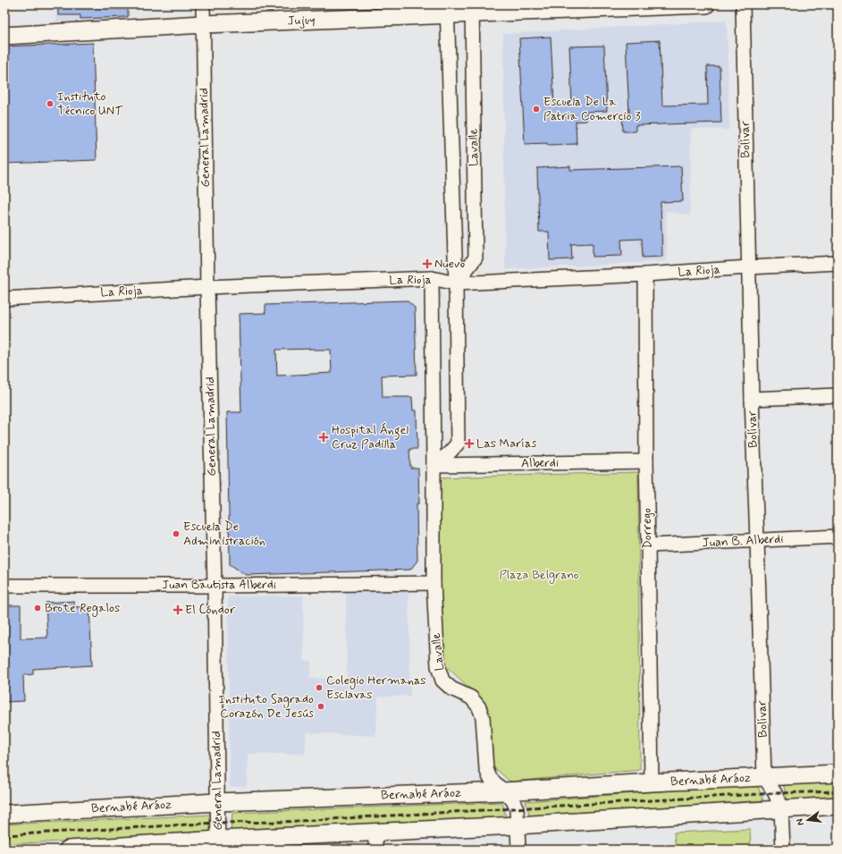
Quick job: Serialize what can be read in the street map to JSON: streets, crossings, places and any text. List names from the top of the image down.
{
  "streets": {
    "street": [
      "Jujuy",
      "General Lamadrid",
      "Bolívar",
      "Lavalle",
      "La Rioja",
      "Alberdi",
      "Dorrego",
      "Juan B. Alberdi",
      "Juan Bautista Alberdi",
      "Bernabé Aráoz"
    ]
  },
  "crossings": [
    ["Jujuy", "General Lamadrid"],
    ["Jujuy", "Lavalle"],
    ["General Lamadrid", "La Rioja"],
    ["General Lamadrid", "Juan Bautista Alberdi"],
    ["General Lamadrid", "Bernabé Aráoz"],
    ["Bolívar", "La Rioja"],
    ["Bolívar", "Juan B. Alberdi"],
    ["Bolívar", "Bernabé Aráoz"],
    ["Lavalle", "La Rioja"],
    ["Lavalle", "Alberdi"],
    ["Lavalle", "Juan Bautista Alberdi"],
    ["Lavalle", "Bernabé Aráoz"],
    ["La Rioja", "Dorrego"],
    ["Alberdi", "Dorrego"],
    ["Dorrego", "Juan B. Alberdi"],
    ["Dorrego", "Bernabé Aráoz"]
  ],
  "parks": ["Plaza Belgrano"],
  "places": {
    "other": [
      "Instituto Técnico UNT",
      "Escuela De La Patria Comercio 3",
      "Escuela De Administración",
      "Brote Regalos",
      "Colegio Hermanas Esclavas",
      "Instituto Sagrado Corazón De Jesús"
    ],
    "health": [
      "Nuevo",
      "Hospital Ángel Cruz Padilla",
      "Las Marías",
      "El Cóndor"
    ]
  },
  "north": "left"
}
